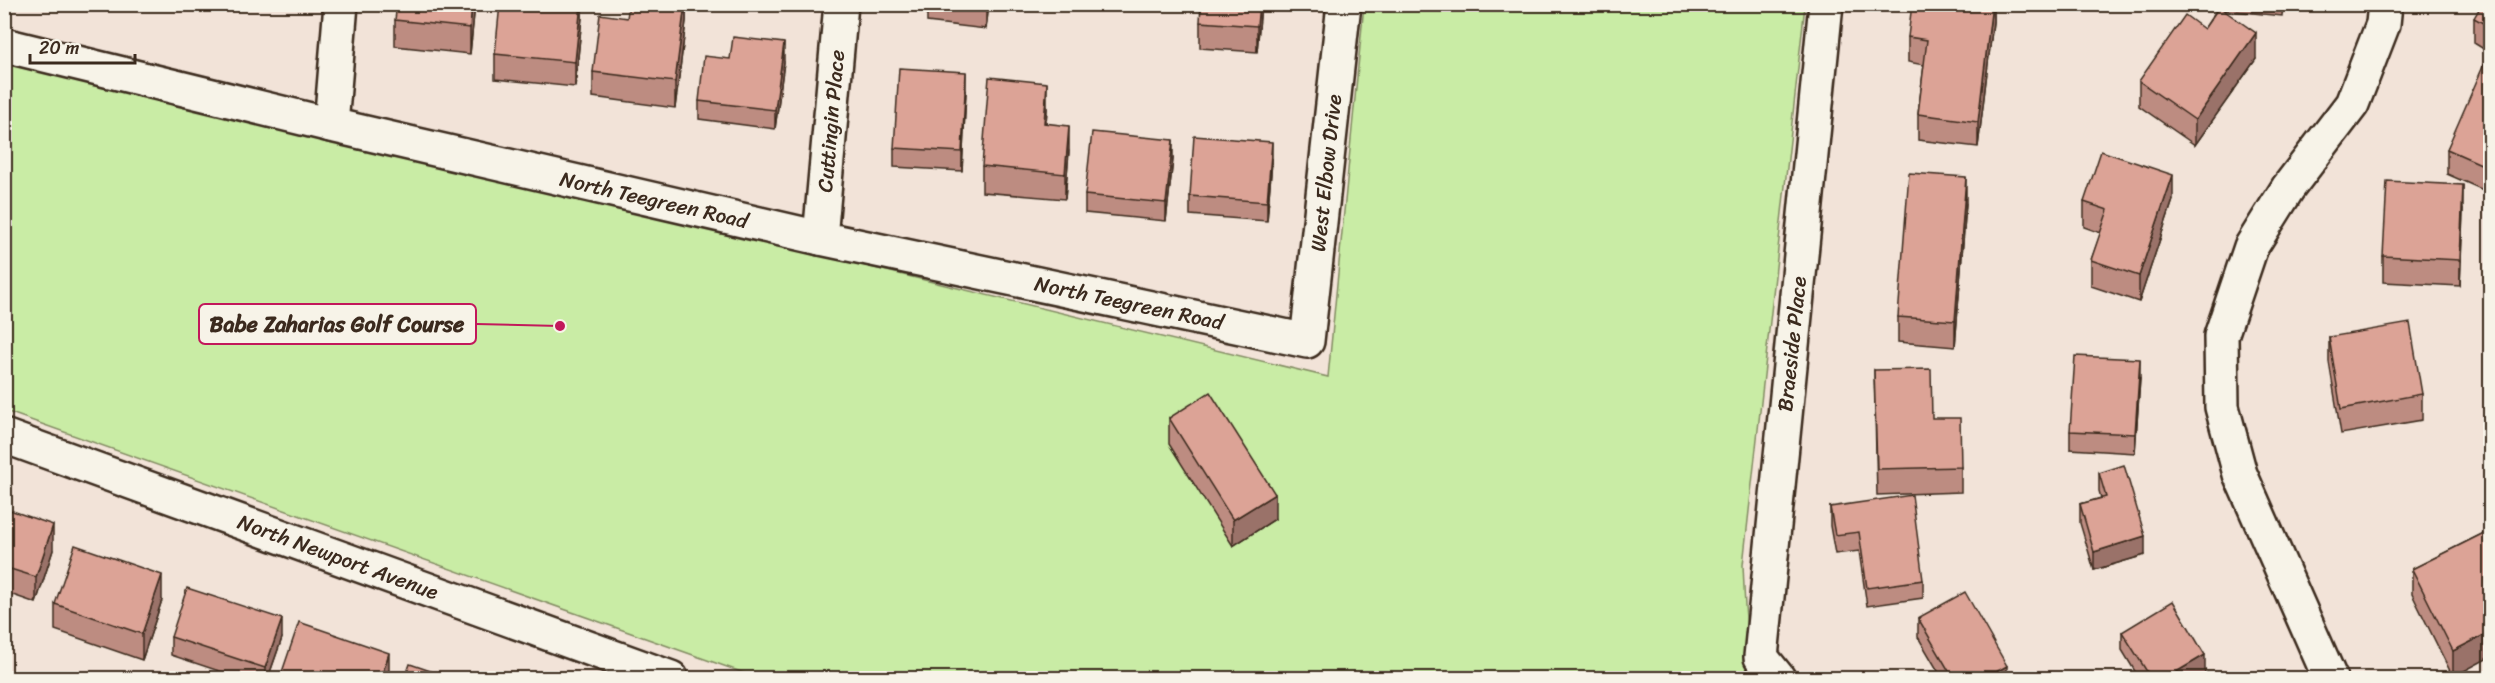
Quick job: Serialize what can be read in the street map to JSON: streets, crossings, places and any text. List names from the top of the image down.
{
  "streets": {
    "street": [
      "Cuttingin Place",
      "West Elbow Drive",
      "North Teegreen Road",
      "Braeside Place",
      "North Newport Avenue"
    ]
  },
  "crossings": [
    ["Cuttingin Place", "North Teegreen Road"],
    ["West Elbow Drive", "North Teegreen Road"]
  ],
  "places": ["Babe Zaharias Golf Course"],
  "scale_bar": "20 m"
}
